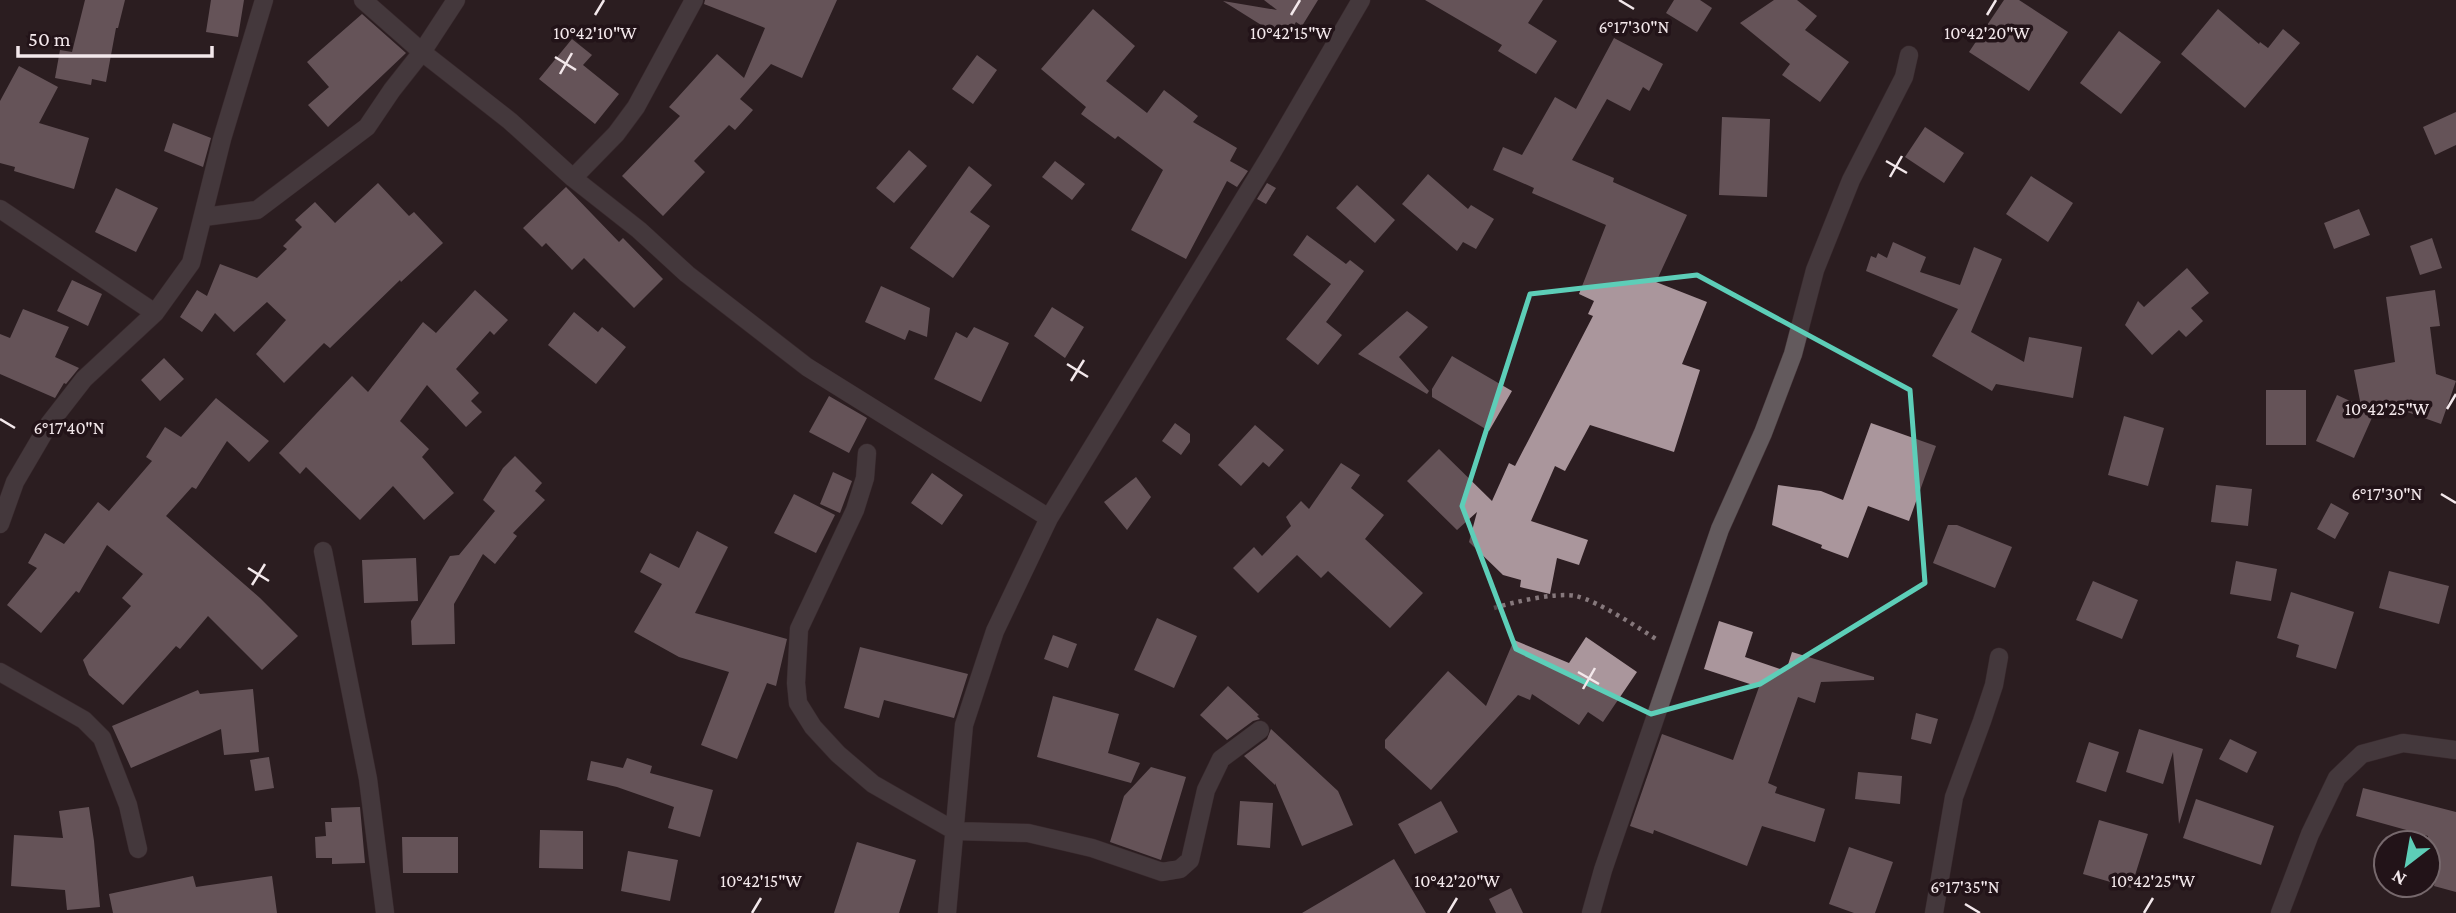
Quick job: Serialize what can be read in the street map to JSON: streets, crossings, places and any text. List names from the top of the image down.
{
  "scale_bar": "50 m",
  "north": "bottom left",
  "coordinates": [
    "6°17'30\"N",
    "10°42'10\"W",
    "10°42'15\"W",
    "10°42'20\"W",
    "10°42'25\"W",
    "6°17'40\"N",
    "6°17'35\"N"
  ]
}
